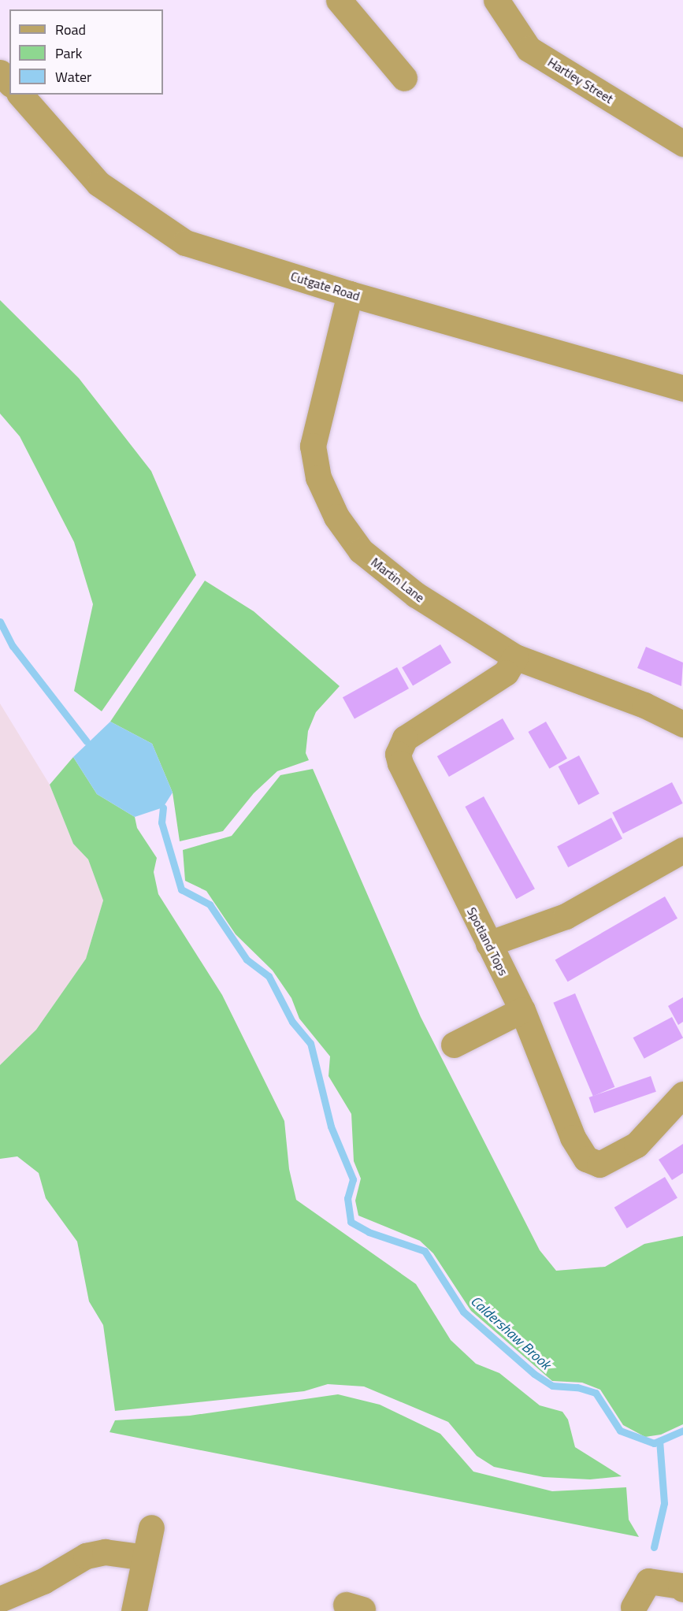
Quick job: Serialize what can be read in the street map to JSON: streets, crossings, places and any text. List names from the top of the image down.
{
  "streets": {
    "street": [
      "Hartley Street",
      "Cutgate Road",
      "Martin Lane",
      "Spotland Tops"
    ]
  },
  "crossings": [
    ["Cutgate Road", "Martin Lane"],
    ["Martin Lane", "Spotland Tops"]
  ],
  "water": ["Caldershaw Brook"],
  "legend": ["Road", "Park", "Water"]
}
